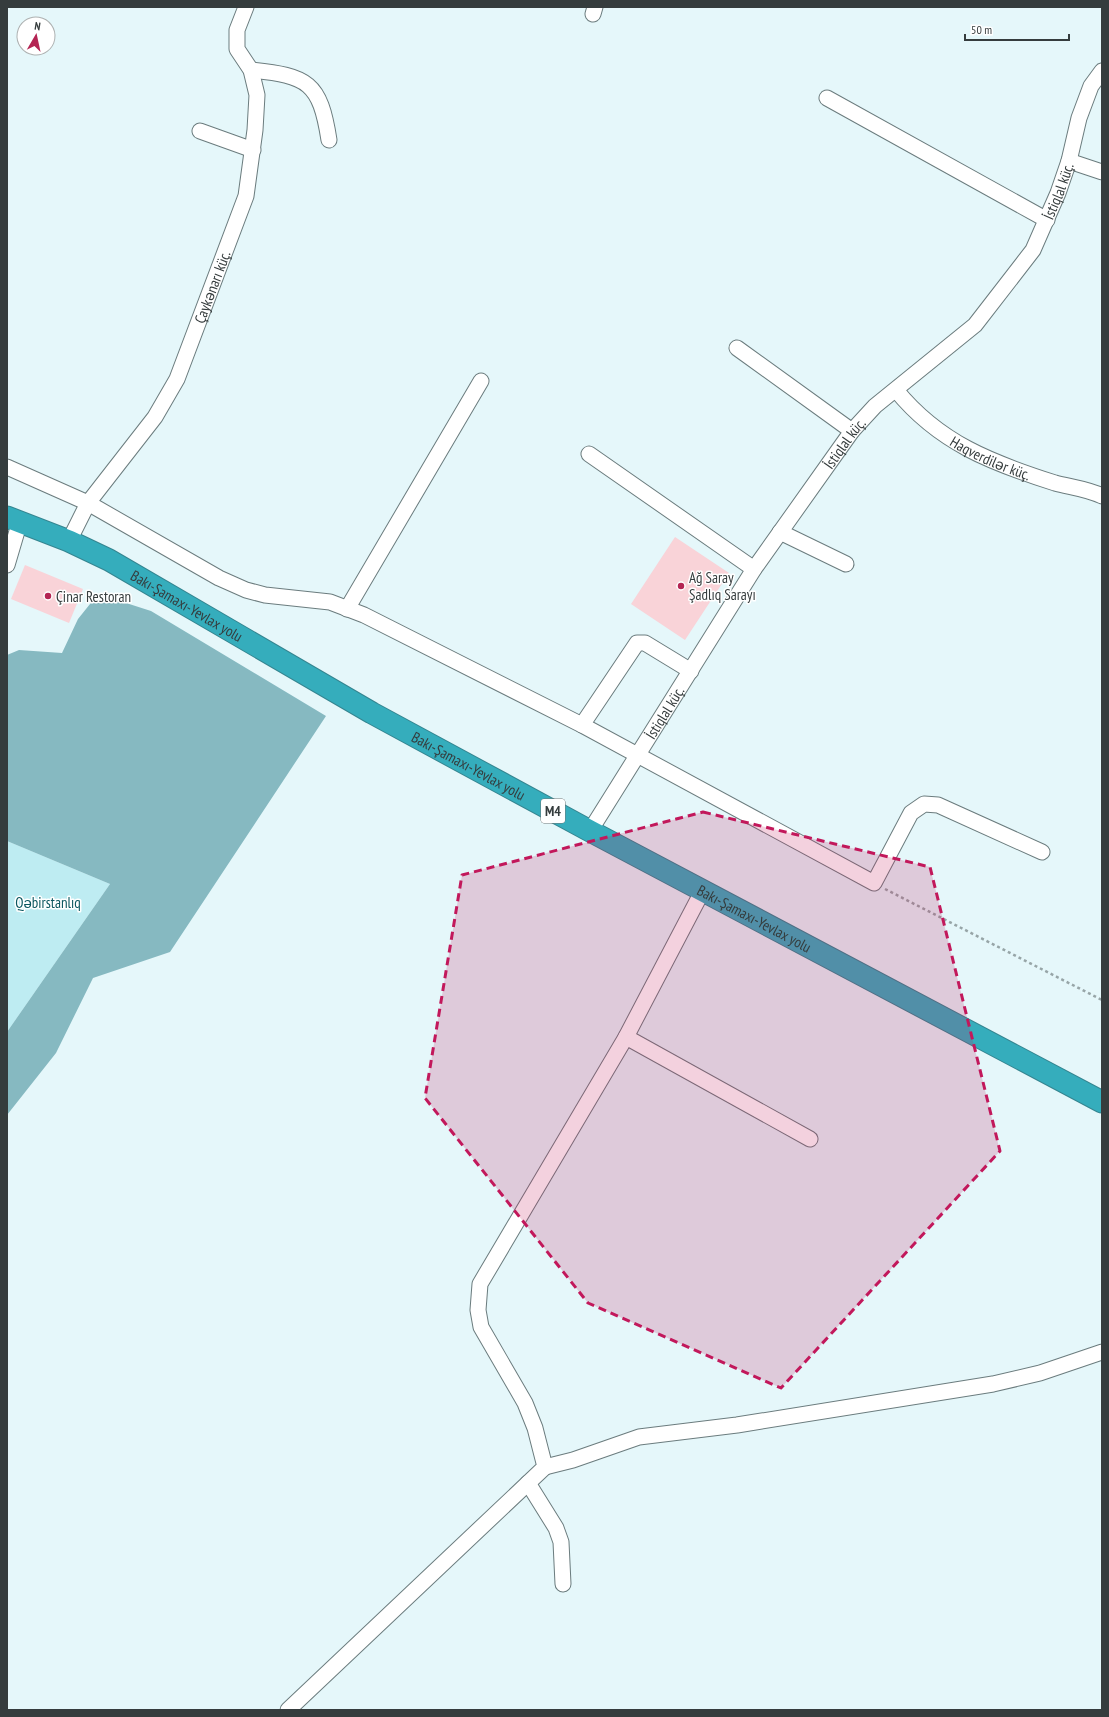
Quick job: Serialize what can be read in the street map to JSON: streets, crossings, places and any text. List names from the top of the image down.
{
  "streets": {
    "highway": ["Bakı-Şamaxı-Yevlax yolu", "M4"],
    "street": ["İstiqlal küç.", "Çaykənarı küç.", "Haqverdilər küç."]
  },
  "crossings": [
    ["İstiqlal küç.", "Haqverdilər küç."],
    ["İstiqlal küç.", "Bakı-Şamaxı-Yevlax yolu"],
    ["Çaykənarı küç.", "Bakı-Şamaxı-Yevlax yolu"]
  ],
  "parks": ["Qəbirstanlıq"],
  "places": ["Ağ Saray Şadlıq Sarayı", "Çinar Restoran"],
  "scale_bar": "50 m",
  "north": "top"
}
